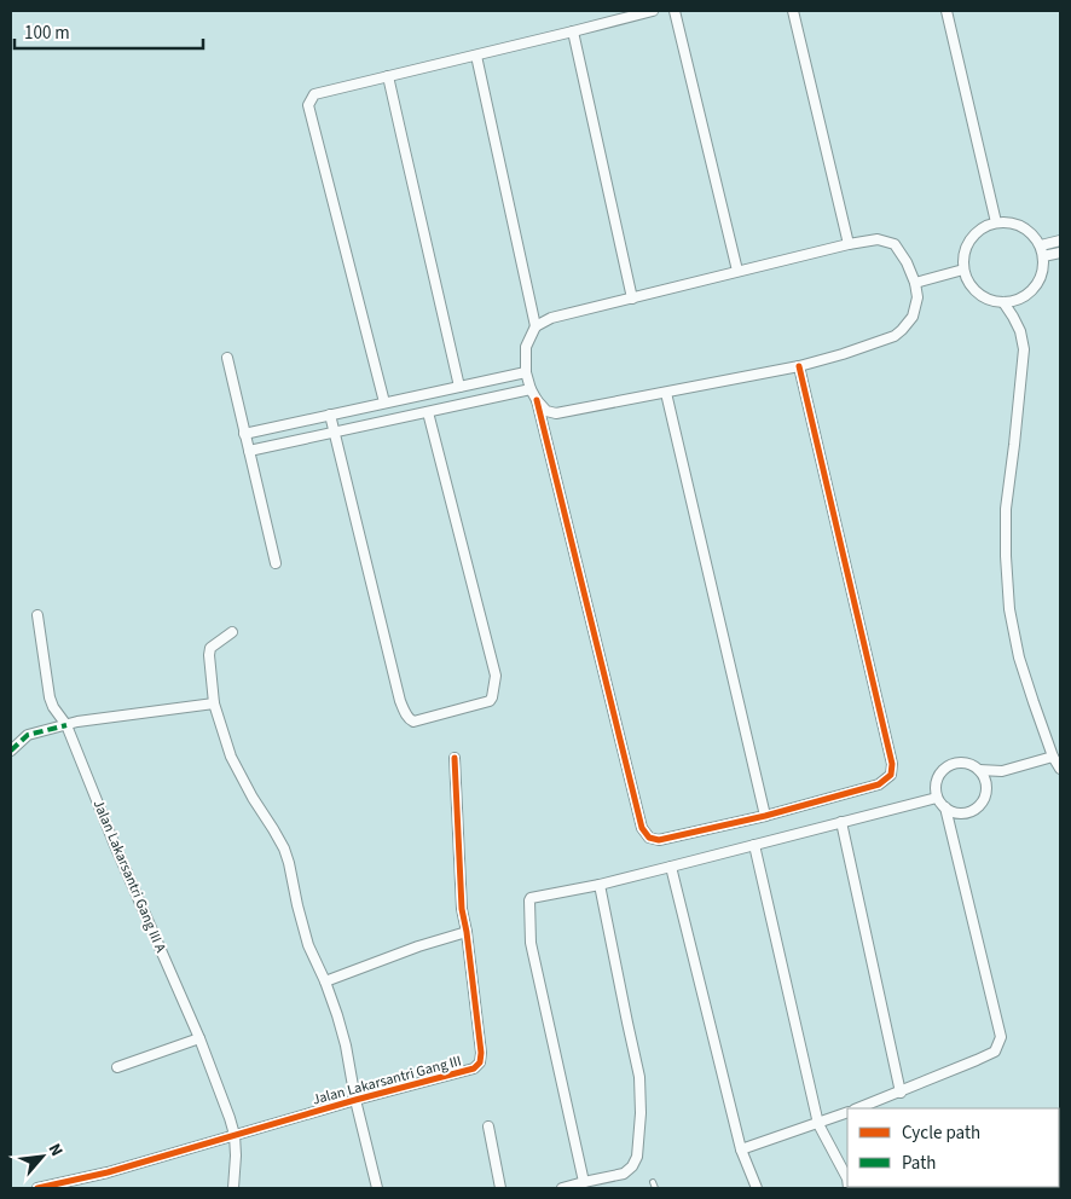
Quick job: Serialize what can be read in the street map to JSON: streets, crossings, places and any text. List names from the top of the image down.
{
  "streets": {
    "street": ["Jalan Lakarsantri Gang III A", "Jalan Lakarsantri Gang III"]
  },
  "crossings": [
    ["Jalan Lakarsantri Gang III A", "Jalan Lakarsantri Gang III"]
  ],
  "legend": ["Cycle path", "Path"],
  "scale_bar": "100 m",
  "north": "top right"
}
